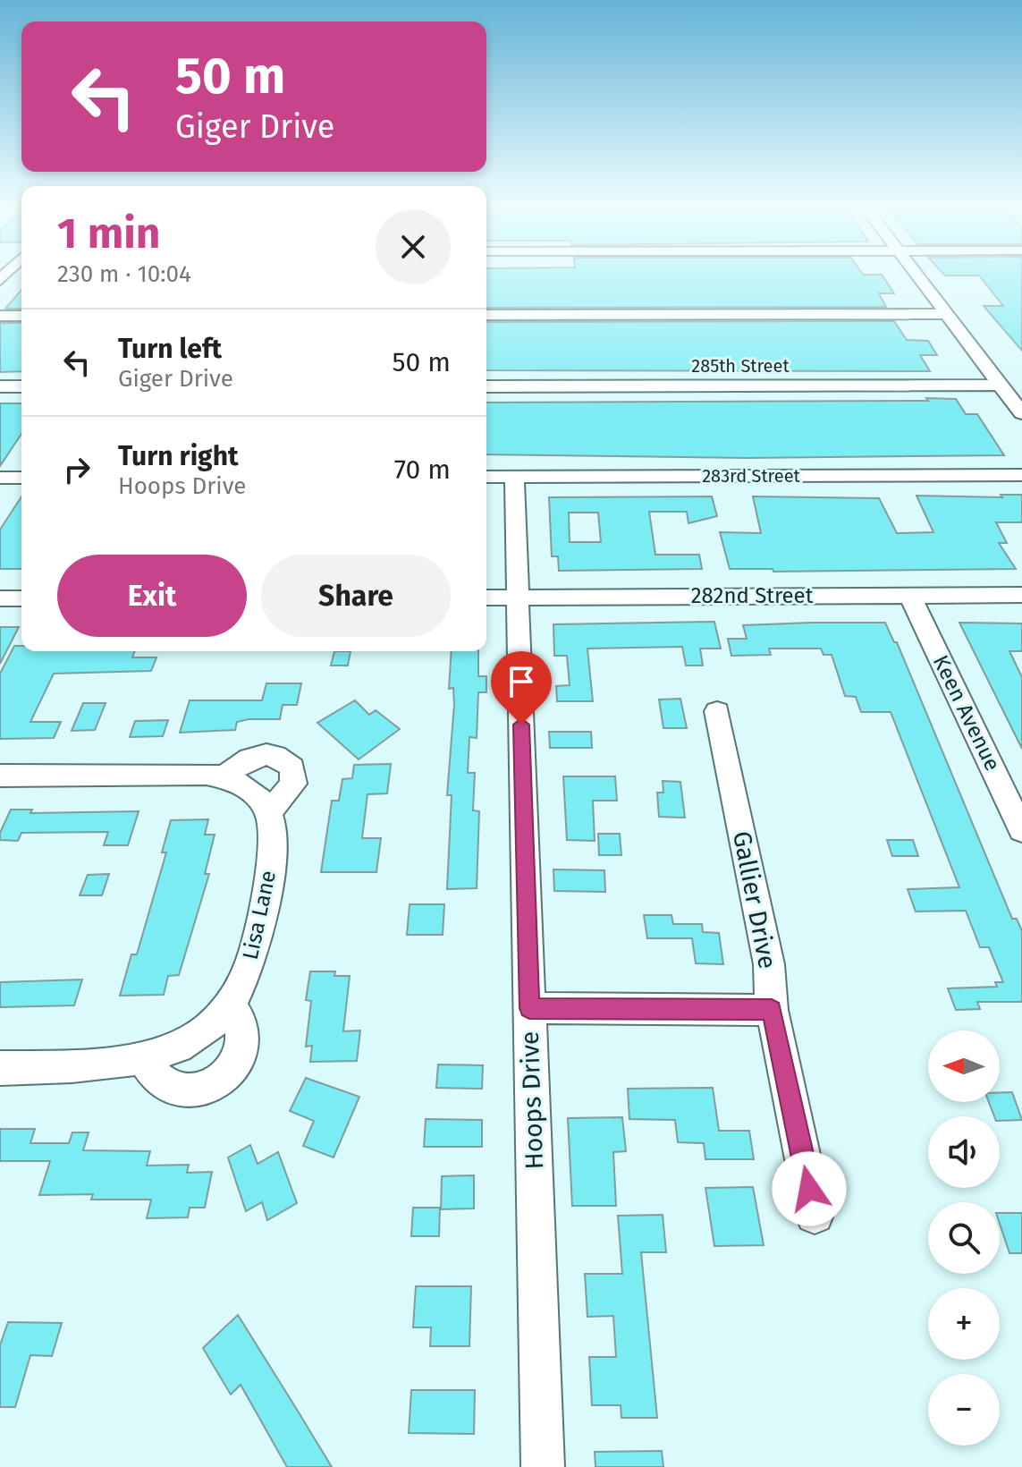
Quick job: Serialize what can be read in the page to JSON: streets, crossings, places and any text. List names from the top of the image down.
{
  "streets": {
    "street": [
      "285th Street",
      "283rd Street",
      "282nd Street",
      "Keen Avenue",
      "Gallier Drive",
      "Lisa Lane",
      "Hoops Drive"
    ]
  },
  "crossings": [
    ["283rd Street", "Hoops Drive"],
    ["282nd Street", "Keen Avenue"],
    ["282nd Street", "Hoops Drive"]
  ],
  "north": "left",
  "page": {
    "turn": ["50 m", "Giger Drive"],
    "heading": ["1 min", "230 m · 10:04"],
    "list": [
      {
        "name": "Turn left",
        "note": "Giger Drive",
        "value": "50 m"
      },
      {
        "name": "Turn right",
        "note": "Hoops Drive",
        "value": "70 m"
      }
    ],
    "buttons": ["Exit", "Share"],
    "map_buttons": ["+", "−"]
  }
}
